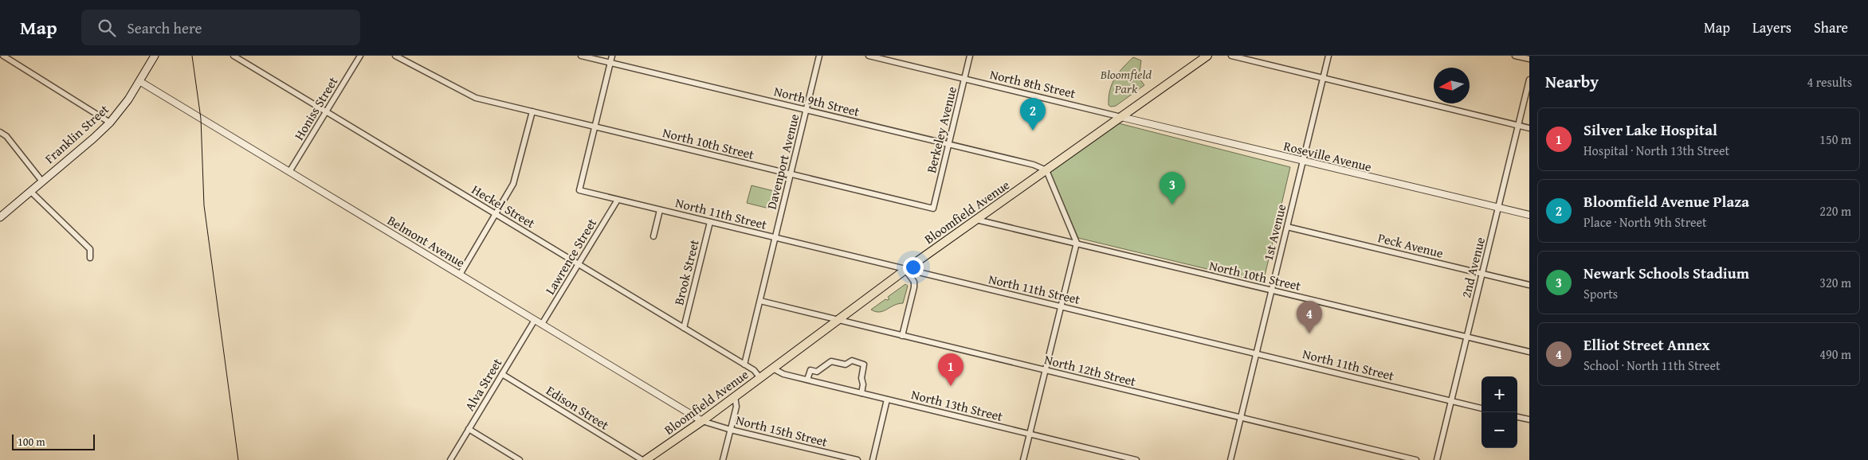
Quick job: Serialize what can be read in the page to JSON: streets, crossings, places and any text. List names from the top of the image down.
{
  "streets": {
    "main road": ["Franklin Street", "Bloomfield Avenue"],
    "street": [
      "North 8th Street",
      "North 9th Street",
      "Honiss Street",
      "Berkeley Avenue",
      "North 10th Street",
      "Roseville Avenue",
      "Davenport Avenue",
      "Heckel Street",
      "North 11th Street",
      "1st Avenue",
      "Belmont Avenue",
      "Peck Avenue",
      "Lawrence Street",
      "2nd Avenue",
      "Brook Street",
      "North 12th Street",
      "Alva Street",
      "North 13th Street",
      "Edison Street",
      "North 15th Street"
    ]
  },
  "crossings": [
    ["North 8th Street", "Berkeley Avenue"],
    ["North 8th Street", "Roseville Avenue"],
    ["North 8th Street", "Bloomfield Avenue"],
    ["North 9th Street", "Berkeley Avenue"],
    ["North 9th Street", "Davenport Avenue"],
    ["North 9th Street", "Bloomfield Avenue"],
    ["Honiss Street", "Heckel Street"],
    ["Honiss Street", "Belmont Avenue"],
    ["Berkeley Avenue", "North 10th Street"],
    ["Franklin Street", "Belmont Avenue"],
    ["North 10th Street", "Davenport Avenue"],
    ["North 10th Street", "Bloomfield Avenue"],
    ["North 10th Street", "North 11th Street"],
    ["North 10th Street", "1st Avenue"],
    ["North 10th Street", "2nd Avenue"],
    ["Roseville Avenue", "Bloomfield Avenue"],
    ["Roseville Avenue", "1st Avenue"],
    ["Roseville Avenue", "2nd Avenue"],
    ["Davenport Avenue", "Heckel Street"],
    ["Davenport Avenue", "North 11th Street"],
    ["Davenport Avenue", "North 12th Street"],
    ["Heckel Street", "Bloomfield Avenue"],
    ["Heckel Street", "Lawrence Street"],
    ["Heckel Street", "Brook Street"],
    ["Bloomfield Avenue", "North 11th Street"],
    ["Bloomfield Avenue", "Belmont Avenue"],
    ["Bloomfield Avenue", "North 12th Street"],
    ["Bloomfield Avenue", "North 13th Street"],
    ["Bloomfield Avenue", "North 15th Street"],
    ["North 11th Street", "1st Avenue"],
    ["North 11th Street", "Lawrence Street"],
    ["North 11th Street", "2nd Avenue"],
    ["North 11th Street", "Brook Street"],
    ["1st Avenue", "Peck Avenue"],
    ["1st Avenue", "North 12th Street"],
    ["Belmont Avenue", "Lawrence Street"],
    ["Belmont Avenue", "Alva Street"],
    ["Belmont Avenue", "North 15th Street"],
    ["Peck Avenue", "2nd Avenue"],
    ["Alva Street", "Edison Street"]
  ],
  "parks": ["Bloomfield Park"],
  "scale_bar": "100 m",
  "north": "left",
  "page": {
    "header": "Map",
    "search": "Search here",
    "nav": ["Map", "Layers", "Share"],
    "heading": ["Nearby", "4 results"],
    "pins": [
      "2",
      "3",
      "4",
      "1"
    ],
    "list": [
      {
        "mark": "1",
        "name": "Silver Lake Hospital",
        "note": "Hospital · North 13th Street",
        "value": "150 m"
      },
      {
        "mark": "2",
        "name": "Bloomfield Avenue Plaza",
        "note": "Place · North 9th Street",
        "value": "220 m"
      },
      {
        "mark": "3",
        "name": "Newark Schools Stadium",
        "note": "Sports",
        "value": "320 m"
      },
      {
        "mark": "4",
        "name": "Elliot Street Annex",
        "note": "School · North 11th Street",
        "value": "490 m"
      }
    ],
    "map_buttons": ["+", "−"],
    "scale": "100 m"
  }
}
